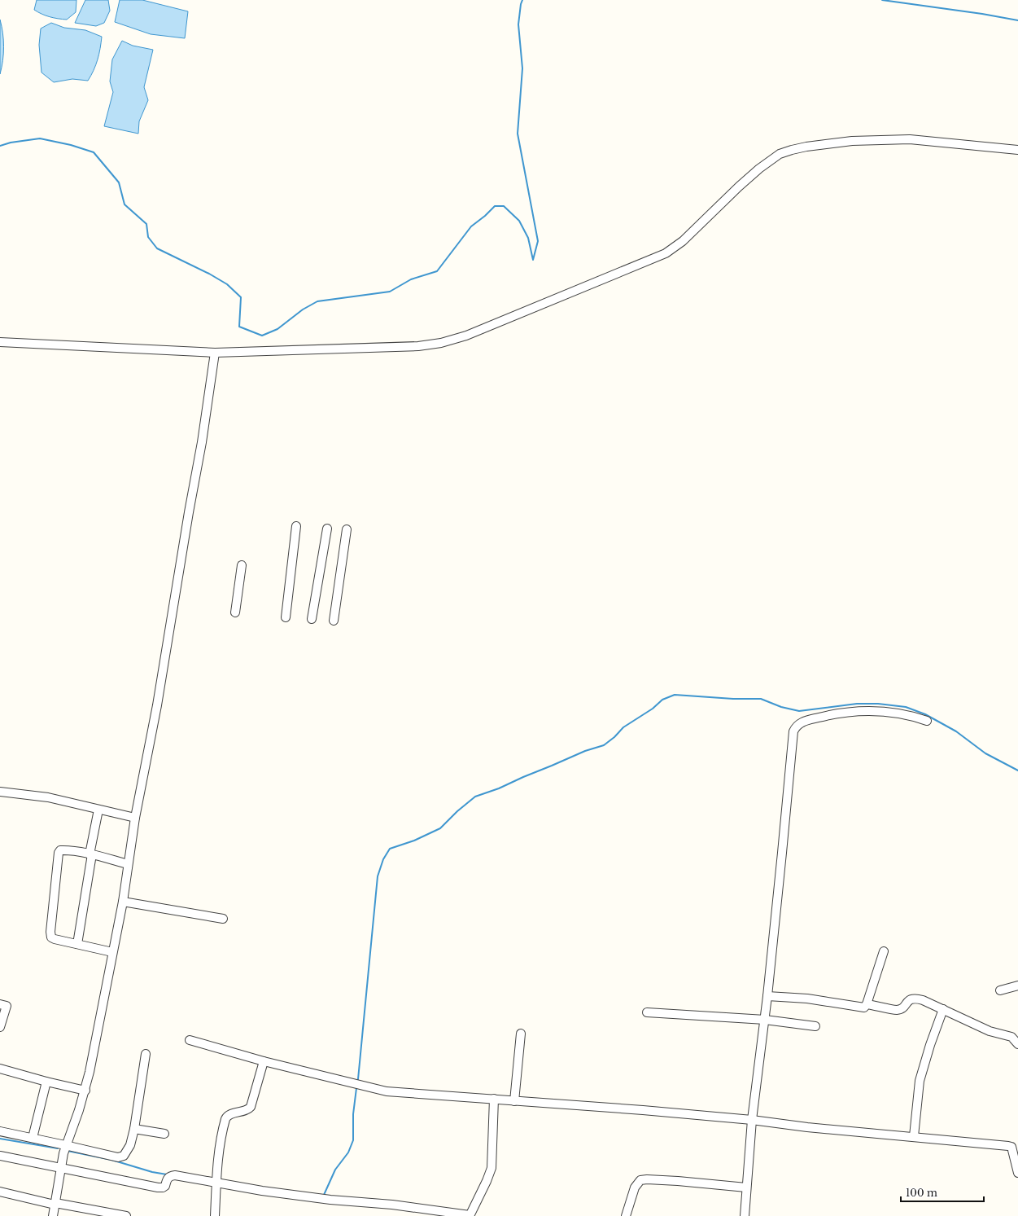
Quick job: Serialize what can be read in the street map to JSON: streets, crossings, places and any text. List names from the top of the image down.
{
  "scale_bar": "100 m"
}
